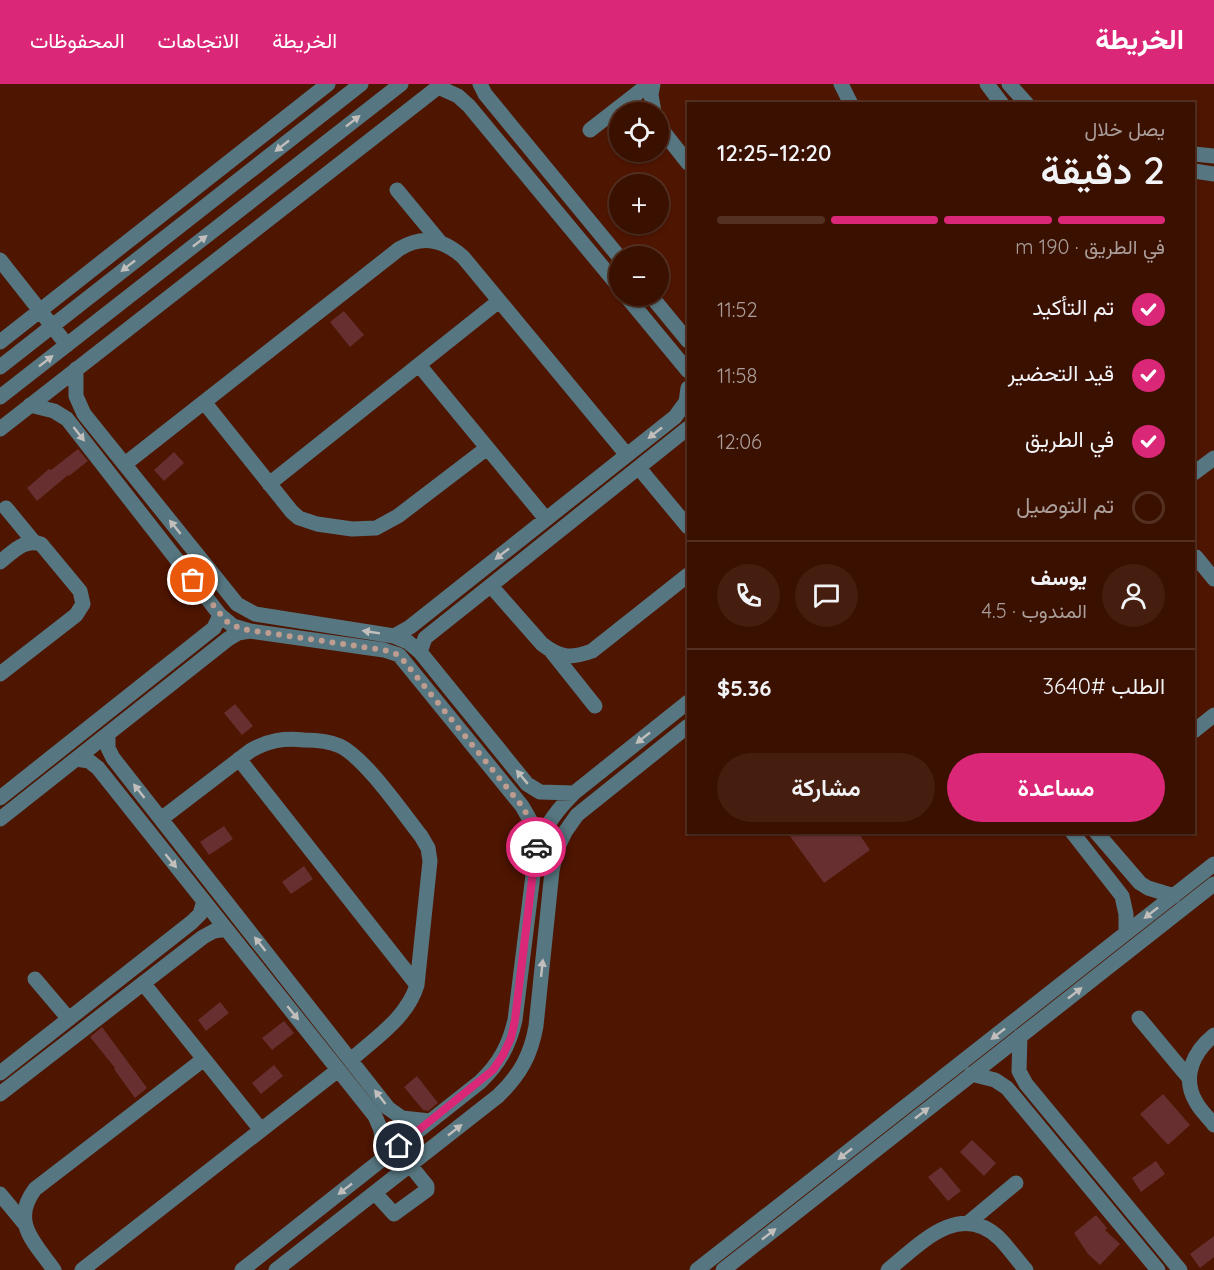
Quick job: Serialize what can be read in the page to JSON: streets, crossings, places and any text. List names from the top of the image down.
{
  "page": {
    "header": "الخريطة",
    "nav": ["الخريطة", "الاتجاهات", "المحفوظات"],
    "map_buttons": ["+", "−"],
    "heading": ["2 دقيقة", "يصل خلال", "12:20–12:25"],
    "panel": [
      "يوسف",
      "المندوب · 4.5",
      "الطلب #3640",
      "$5.36"
    ],
    "bar": "في الطريق · 190 m",
    "list": [
      ["تم التأكيد", "11:52"],
      ["قيد التحضير", "11:58"],
      ["في الطريق", "12:06"],
      "تم التوصيل"
    ],
    "buttons": ["مساعدة", "مشاركة"]
  }
}
